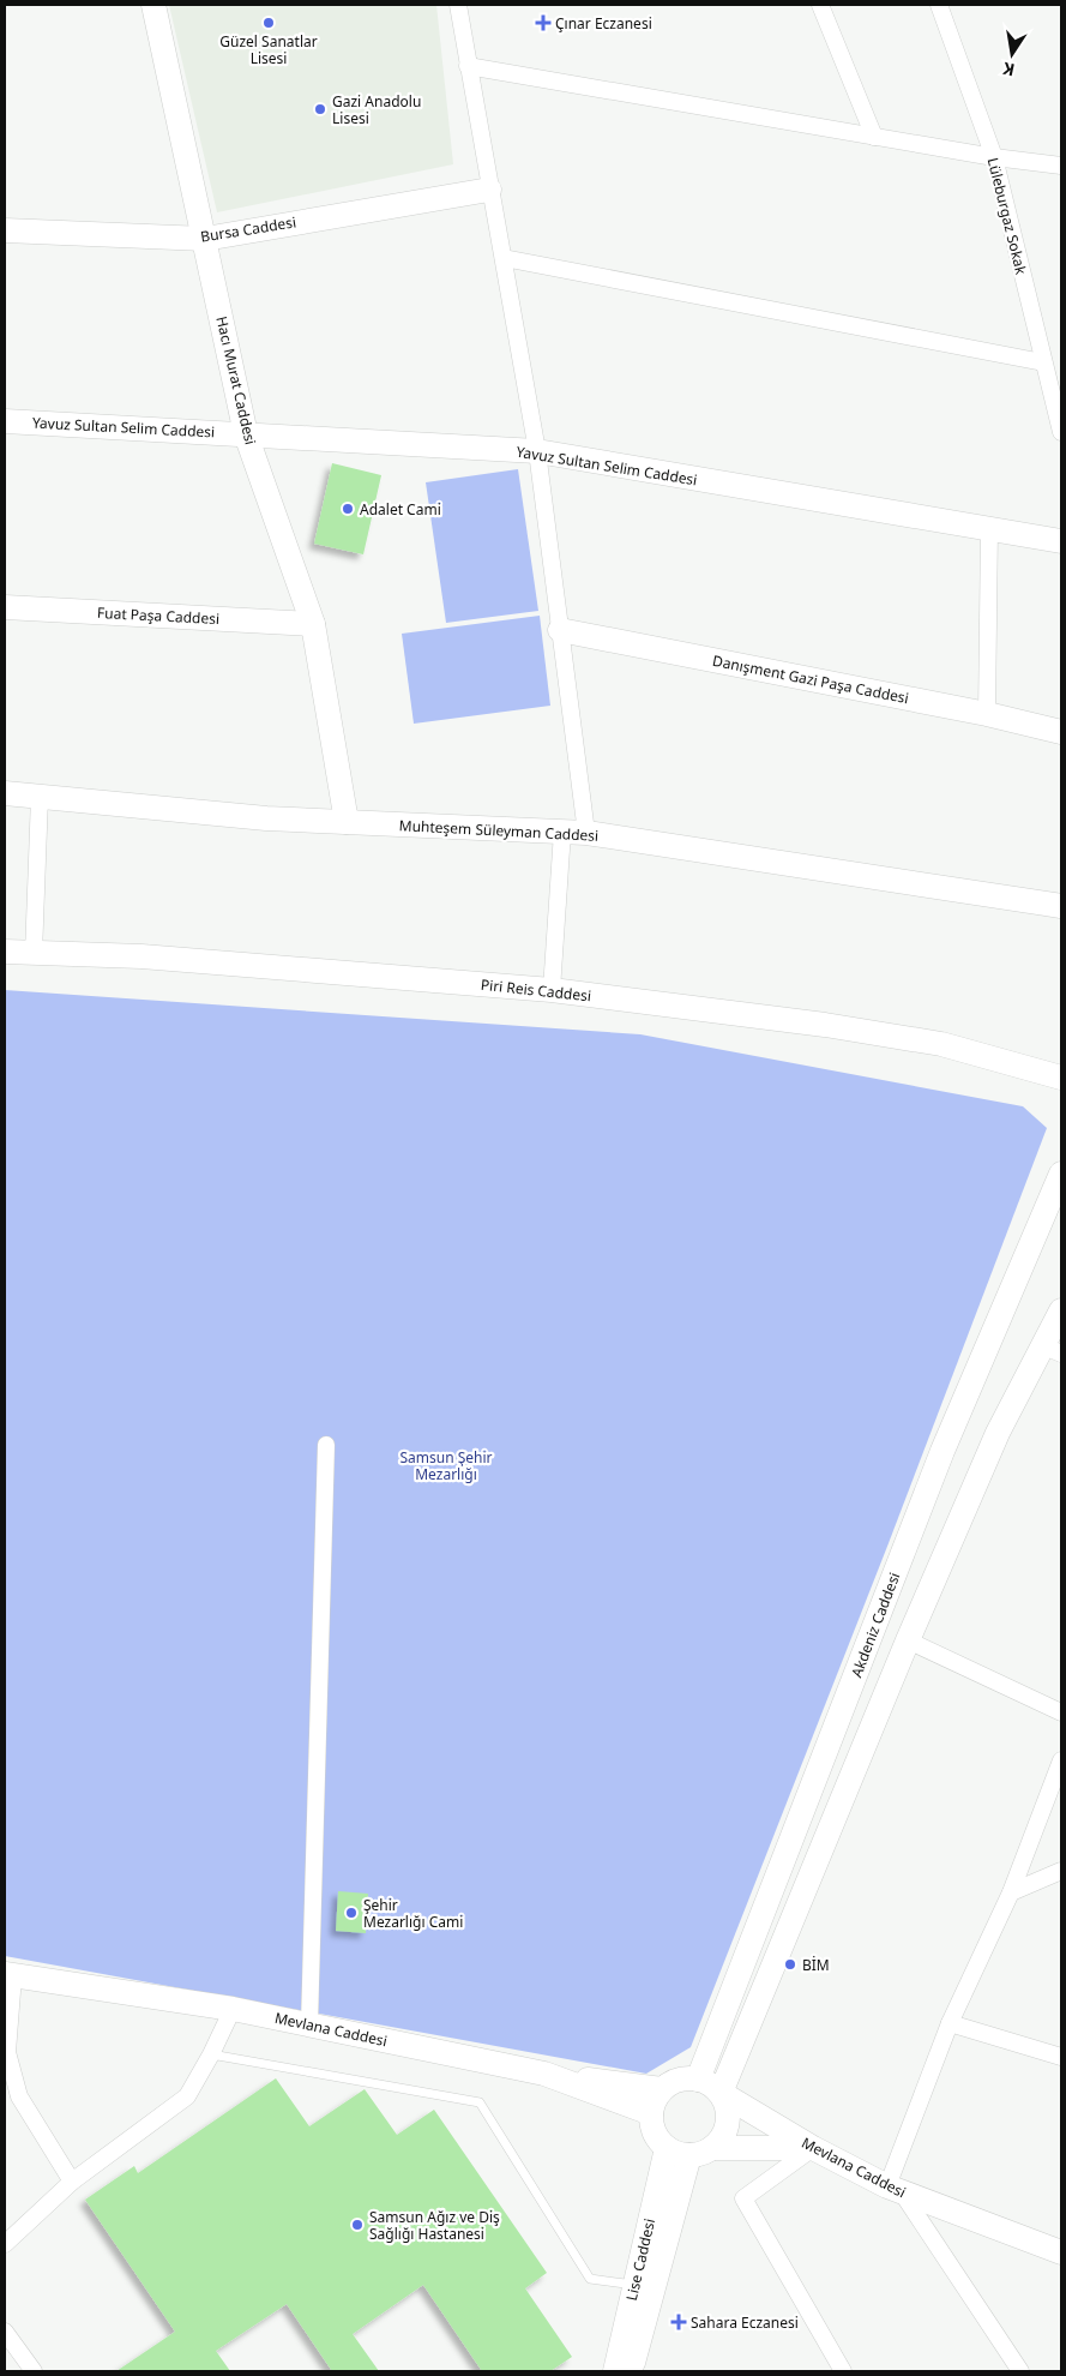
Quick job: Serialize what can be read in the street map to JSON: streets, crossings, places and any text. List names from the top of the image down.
{
  "streets": {
    "street": [
      "Lüleburgaz Sokak",
      "Bursa Caddesi",
      "Hacı Murat Caddesi",
      "Yavuz Sultan Selim Caddesi",
      "Fuat Paşa Caddesi",
      "Danışment Gazi Paşa Caddesi",
      "Muhteşem Süleyman Caddesi",
      "Piri Reis Caddesi",
      "Akdeniz Caddesi",
      "Mevlana Caddesi",
      "Lise Caddesi"
    ]
  },
  "crossings": [
    ["Bursa Caddesi", "Hacı Murat Caddesi"],
    ["Hacı Murat Caddesi", "Yavuz Sultan Selim Caddesi"],
    ["Hacı Murat Caddesi", "Fuat Paşa Caddesi"],
    ["Hacı Murat Caddesi", "Muhteşem Süleyman Caddesi"],
    ["Akdeniz Caddesi", "Mevlana Caddesi"],
    ["Akdeniz Caddesi", "Lise Caddesi"],
    ["Mevlana Caddesi", "Lise Caddesi"]
  ],
  "parks": ["Samsun Şehir Mezarlığı"],
  "places": {
    "other": [
      "Güzel Sanatlar Lisesi",
      "Gazi Anadolu Lisesi",
      "Adalet Cami",
      "Şehir Mezarlığı Cami",
      "BİM",
      "Samsun Ağız ve Diş Sağlığı Hastanesi"
    ],
    "health": ["Çınar Eczanesi", "Sahara Eczanesi"]
  },
  "north": "bottom"
}
